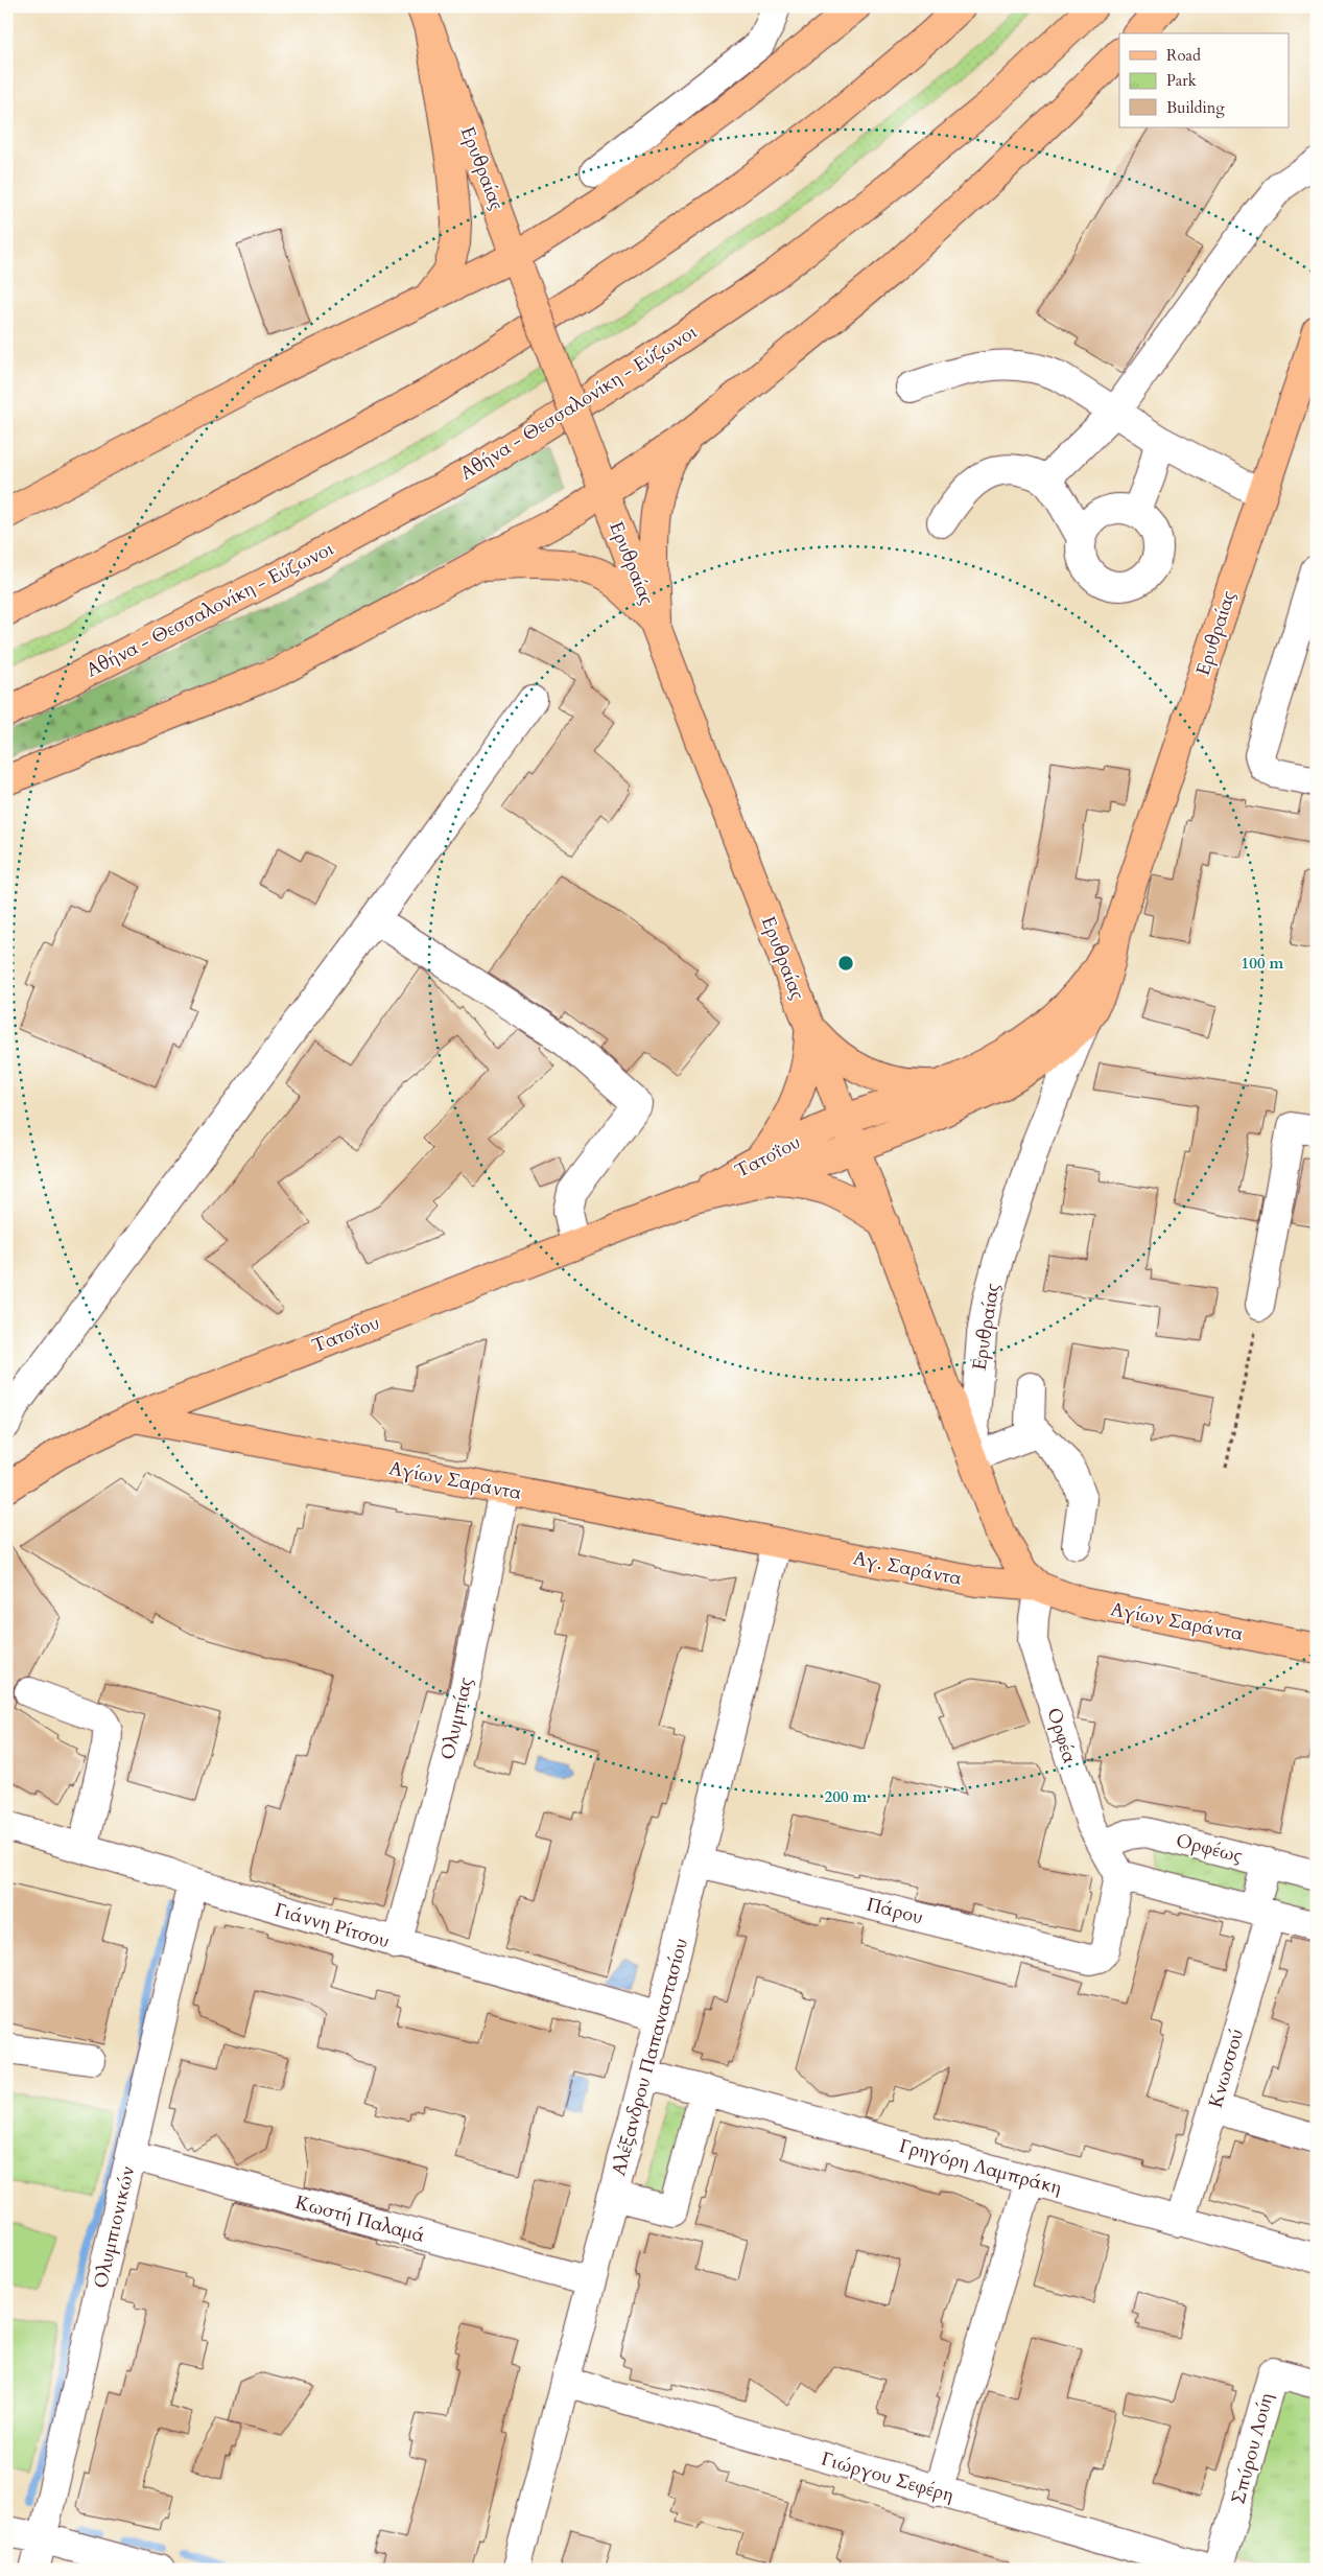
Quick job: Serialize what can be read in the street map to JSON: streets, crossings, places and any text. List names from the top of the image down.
{
  "streets": {
    "main road": [
      "Ερυθραίας",
      "Αθήνα - Θεσσαλονίκη - Εύζωνοι",
      "Τατοΐου",
      "Αγίων Σαράντα",
      "Αγ. Σαράντα"
    ],
    "street": [
      "Ολυμπίας",
      "Ορφέα",
      "Ορφέως",
      "Πάρου",
      "Γιάννη Ρίτσου",
      "Αλέξανδρου Παπαναστασίου",
      "Κνωσσού",
      "Γρηγόρη Λαμπράκη",
      "Κωστή Παλαμά",
      "Ολυμπιονικών",
      "Σπύρου Λούη",
      "Γιώργου Σεφέρη"
    ]
  },
  "crossings": [
    ["Ερυθραίας", "Τατοΐου"],
    ["Ερυθραίας", "Αγίων Σαράντα"],
    ["Ερυθραίας", "Αγ. Σαράντα"],
    ["Ερυθραίας", "Ορφέα"],
    ["Τατοΐου", "Αγίων Σαράντα"],
    ["Αγίων Σαράντα", "Αγ. Σαράντα"],
    ["Αγίων Σαράντα", "Ολυμπίας"],
    ["Αγίων Σαράντα", "Ορφέα"],
    ["Αγίων Σαράντα", "Αλέξανδρου Παπαναστασίου"],
    ["Αγ. Σαράντα", "Ορφέα"],
    ["Αγ. Σαράντα", "Αλέξανδρου Παπαναστασίου"],
    ["Ολυμπίας", "Γιάννη Ρίτσου"],
    ["Ορφέα", "Ορφέως"],
    ["Ορφέα", "Πάρου"],
    ["Ορφέως", "Κνωσσού"],
    ["Πάρου", "Αλέξανδρου Παπαναστασίου"],
    ["Γιάννη Ρίτσου", "Αλέξανδρου Παπαναστασίου"],
    ["Γιάννη Ρίτσου", "Ολυμπιονικών"],
    ["Αλέξανδρου Παπαναστασίου", "Γρηγόρη Λαμπράκη"],
    ["Αλέξανδρου Παπαναστασίου", "Κωστή Παλαμά"],
    ["Αλέξανδρου Παπαναστασίου", "Γιώργου Σεφέρη"],
    ["Κνωσσού", "Γρηγόρη Λαμπράκη"],
    ["Κωστή Παλαμά", "Ολυμπιονικών"]
  ],
  "legend": ["Road", "Park", "Building"],
  "rings": ["100 m", "200 m"]
}
